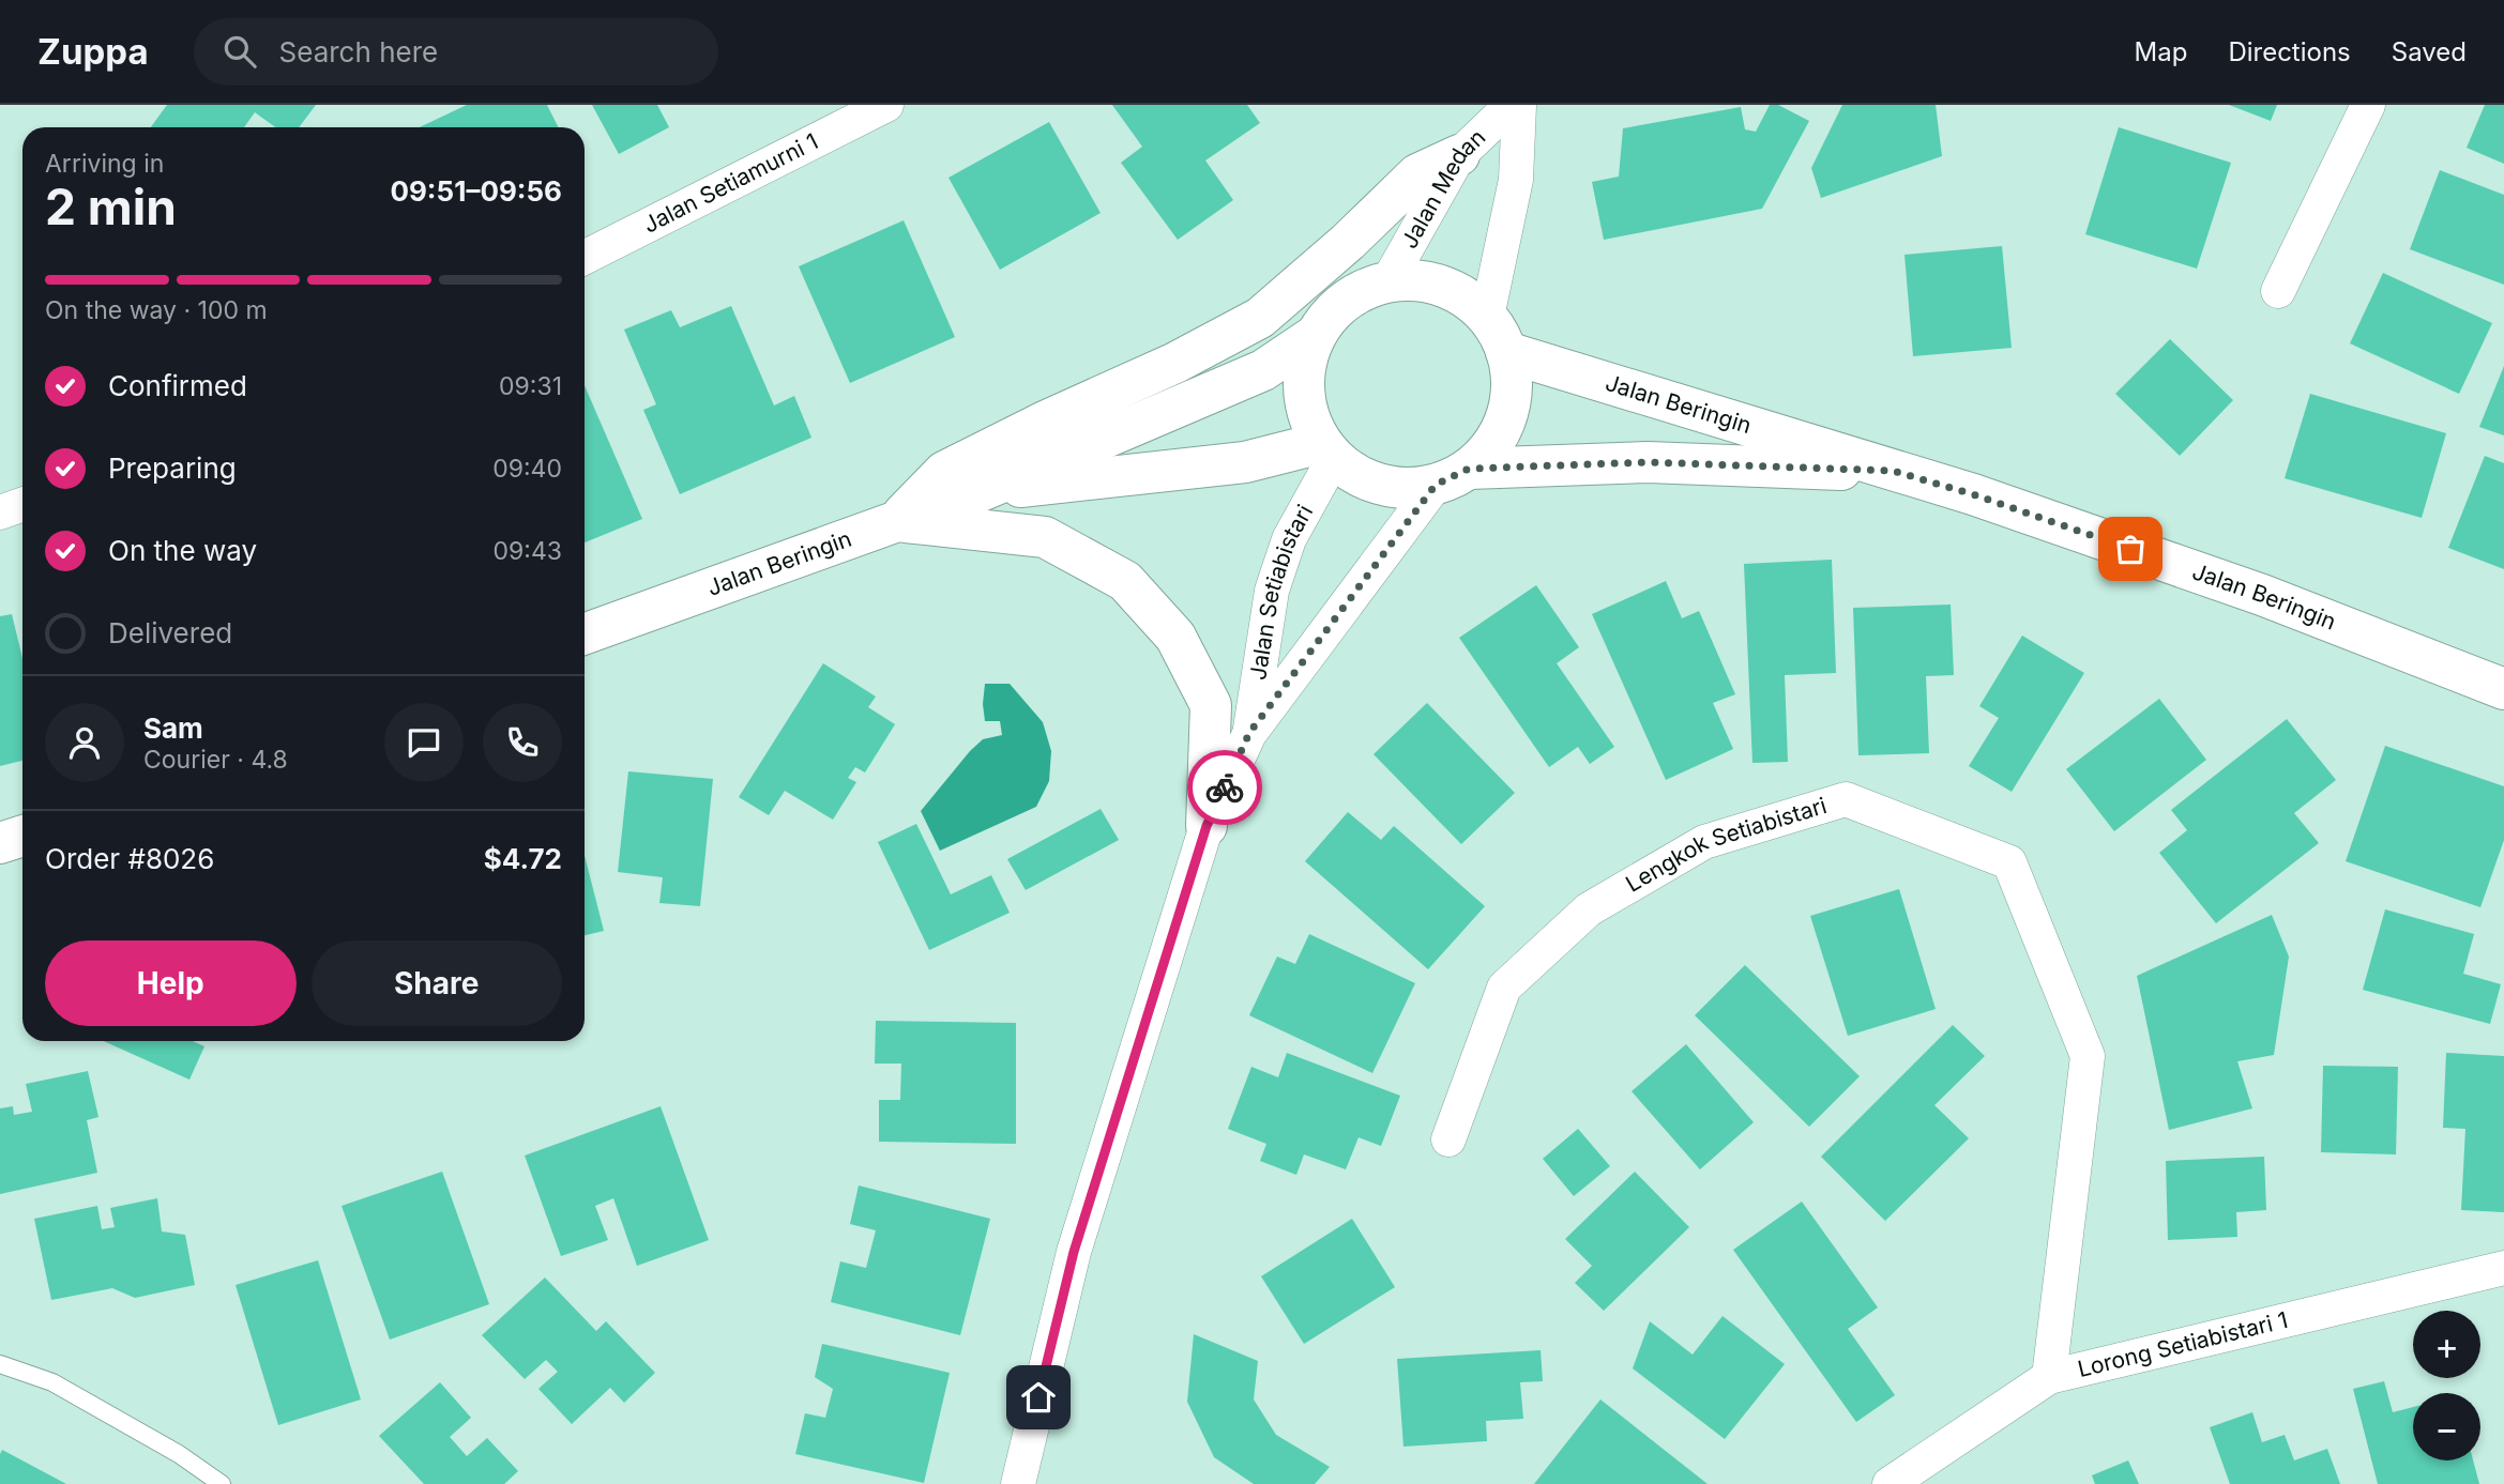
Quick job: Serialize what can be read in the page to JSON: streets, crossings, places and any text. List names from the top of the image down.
{
  "streets": {
    "street": [
      "Jalan Setiamurni 1",
      "Jalan Medan",
      "Jalan Beringin",
      "Jalan Setiabistari",
      "Lengkok Setiabistari",
      "Lorong Setiabistari 1"
    ]
  },
  "crossings": [
    ["Jalan Medan", "Jalan Beringin"],
    ["Jalan Medan", "Jalan Setiabistari"],
    ["Jalan Beringin", "Jalan Setiabistari"],
    ["Lengkok Setiabistari", "Lorong Setiabistari 1"]
  ],
  "page": {
    "header": "Zuppa",
    "search": "Search here",
    "nav": ["Map", "Directions", "Saved"],
    "heading": ["2 min", "Arriving in", "09:51–09:56"],
    "panel": [
      "Sam",
      "Courier · 4.8",
      "Order #8026",
      "$4.72"
    ],
    "bar": "On the way · 100 m",
    "list": [
      ["Confirmed", "09:31"],
      ["Preparing", "09:40"],
      ["On the way", "09:43"],
      "Delivered"
    ],
    "buttons": ["Help", "Share"],
    "map_buttons": ["+", "−"]
  }
}
